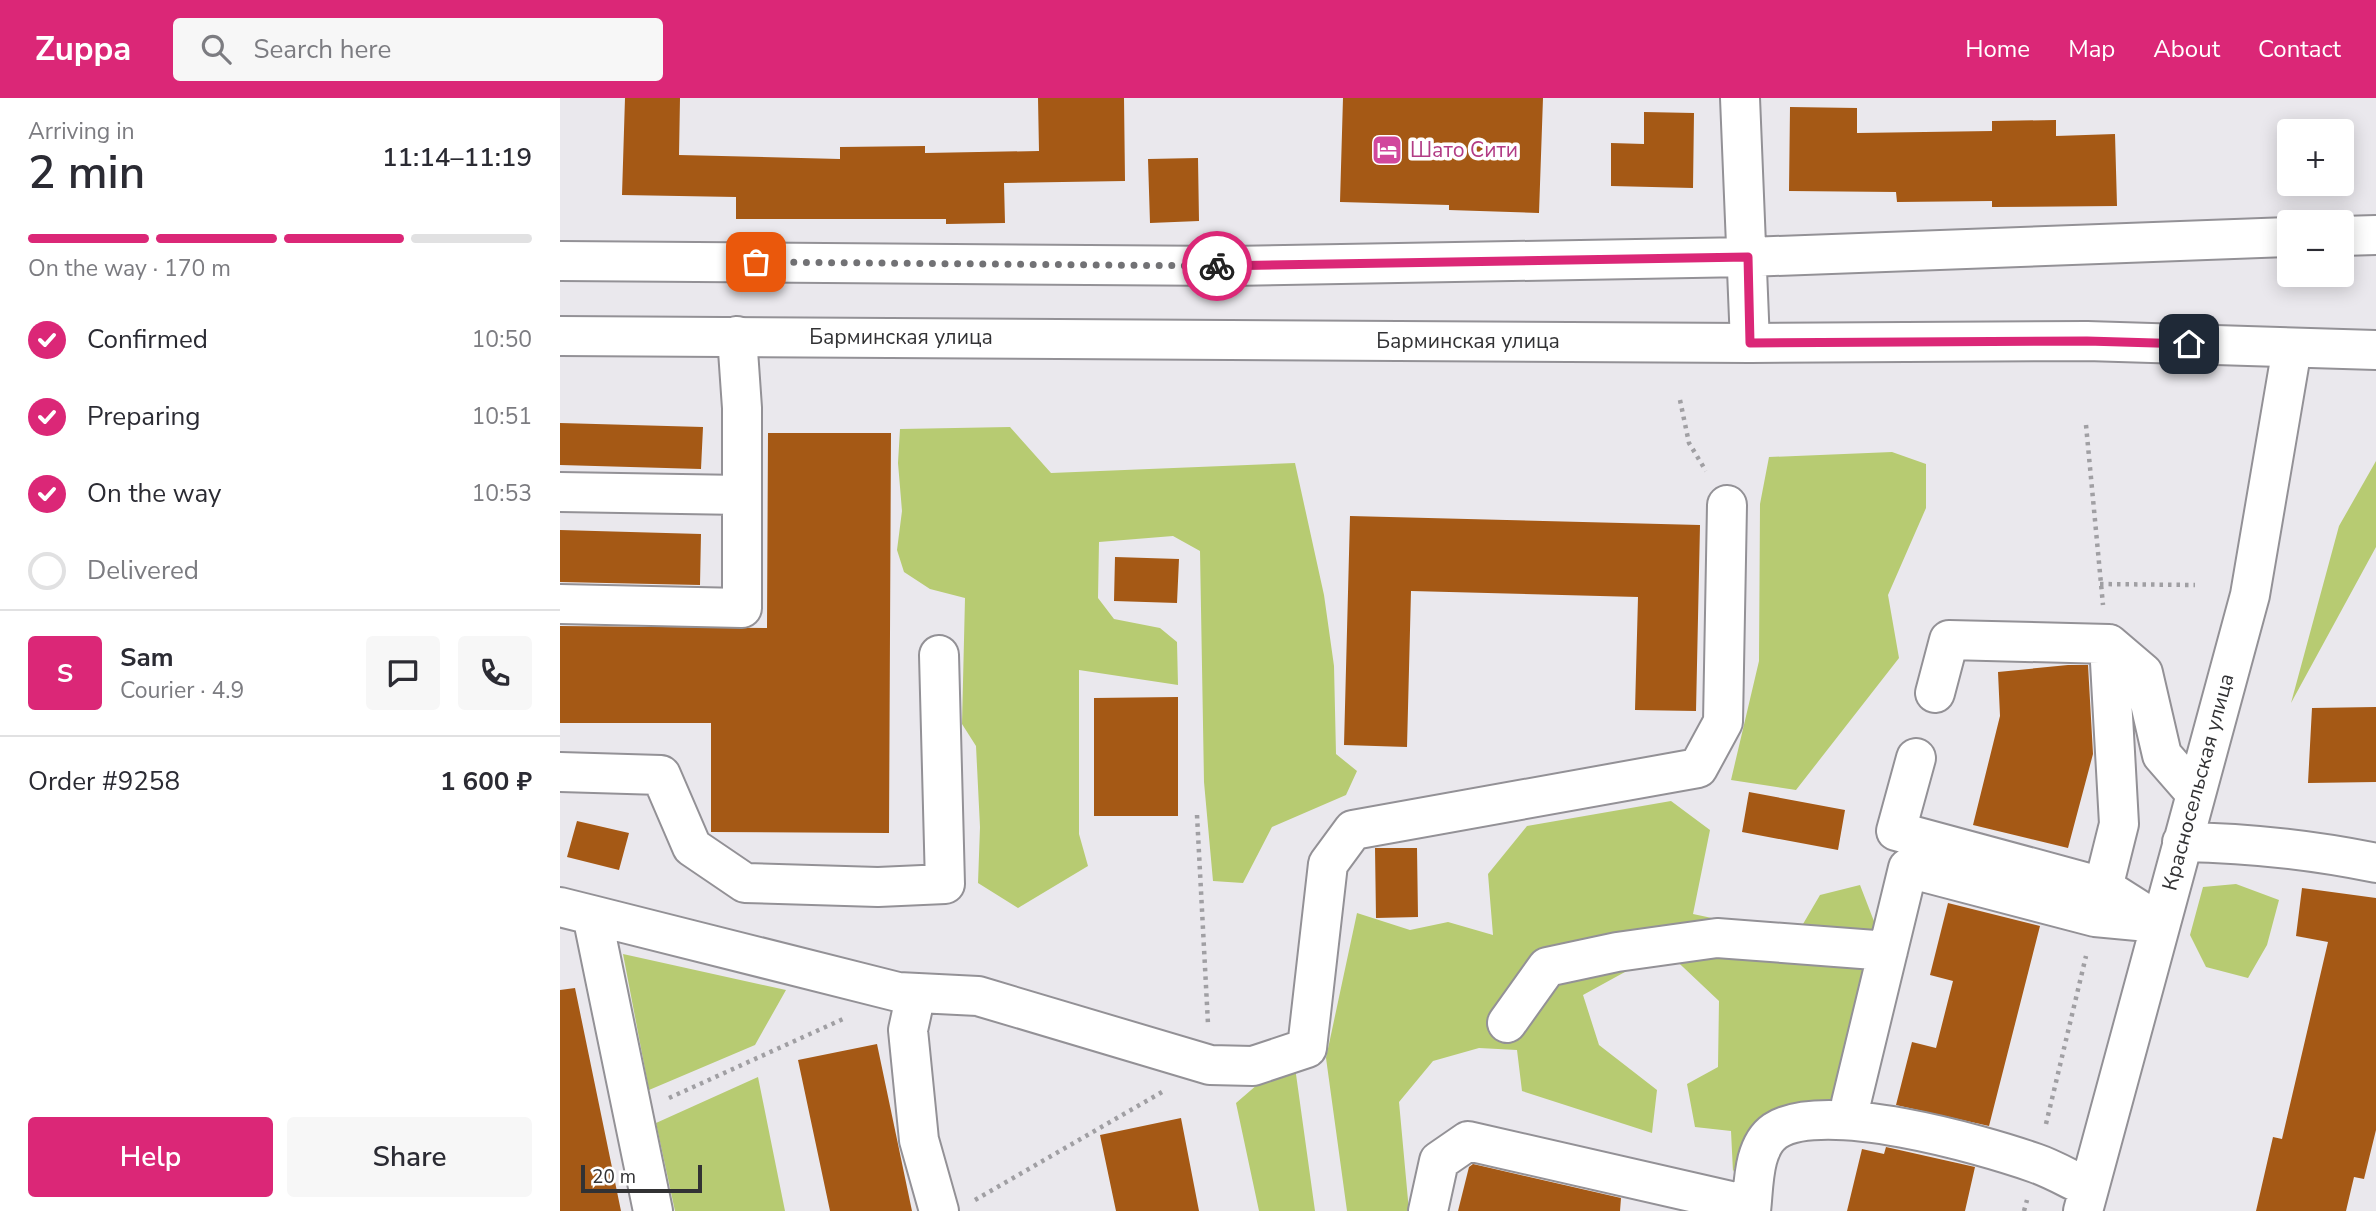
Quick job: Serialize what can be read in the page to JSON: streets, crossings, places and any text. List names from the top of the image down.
{
  "streets": {
    "main road": ["Барминская улица", "Красносельская улица"]
  },
  "crossings": [
    ["Барминская улица", "Красносельская улица"]
  ],
  "places": {
    "hotel": ["Шато Сити"]
  },
  "scale_bar": "20 m",
  "page": {
    "header": "Zuppa",
    "search": "Search here",
    "nav": [
      "Home",
      "Map",
      "About",
      "Contact"
    ],
    "heading": ["2 min", "Arriving in", "11:14–11:19"],
    "panel": [
      "Sam",
      "Courier · 4.9",
      "Order #9258",
      "1 600 ₽"
    ],
    "map_buttons": ["+", "−"],
    "bar": "On the way · 170 m",
    "list": [
      ["Confirmed", "10:50"],
      ["Preparing", "10:51"],
      ["On the way", "10:53"],
      "Delivered"
    ],
    "round": "S",
    "buttons": ["Help", "Share"],
    "scale": "20 m"
  }
}
